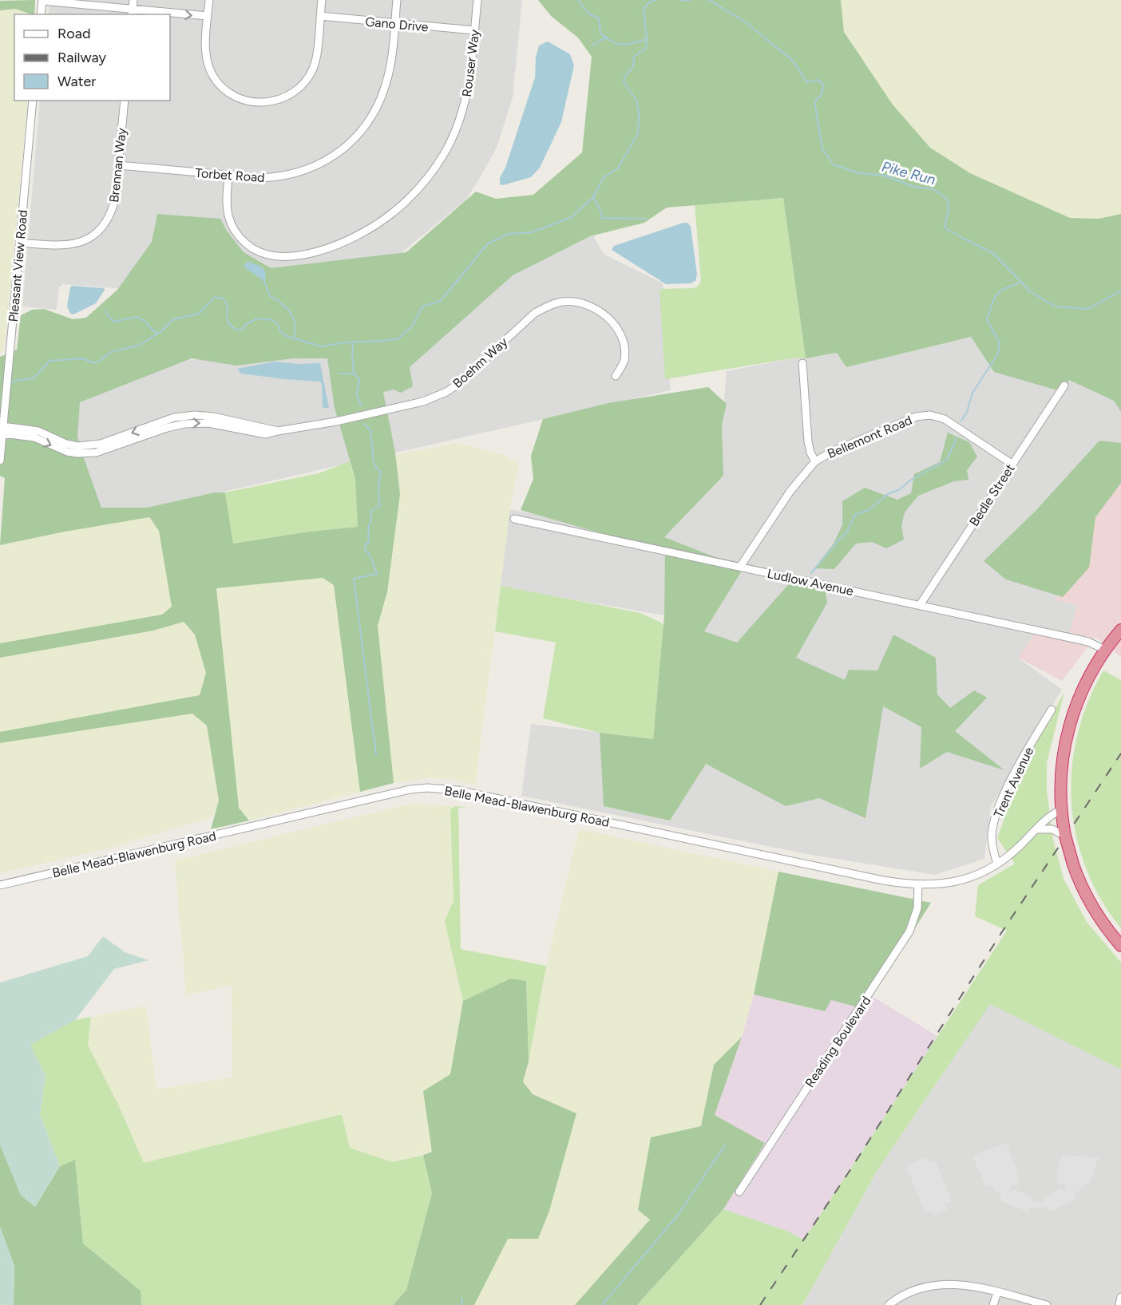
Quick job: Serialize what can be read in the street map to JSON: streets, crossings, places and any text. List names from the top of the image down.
{
  "streets": {
    "street": [
      "Gano Drive",
      "Rouser Way",
      "Brennan Way",
      "Torbet Road",
      "Pleasant View Road",
      "Boehm Way",
      "Bellemont Road",
      "Bedle Street",
      "Ludlow Avenue",
      "Trent Avenue",
      "Belle Mead-Blawenburg Road",
      "Reading Boulevard"
    ]
  },
  "crossings": [
    ["Gano Drive", "Rouser Way"],
    ["Gano Drive", "Torbet Road"],
    ["Rouser Way", "Torbet Road"],
    ["Brennan Way", "Torbet Road"],
    ["Brennan Way", "Pleasant View Road"],
    ["Pleasant View Road", "Boehm Way"],
    ["Bellemont Road", "Bedle Street"],
    ["Bellemont Road", "Ludlow Avenue"],
    ["Bedle Street", "Ludlow Avenue"],
    ["Trent Avenue", "Belle Mead-Blawenburg Road"],
    ["Belle Mead-Blawenburg Road", "Reading Boulevard"]
  ],
  "water": ["Pike Run"],
  "legend": ["Road", "Railway", "Water"]
}
